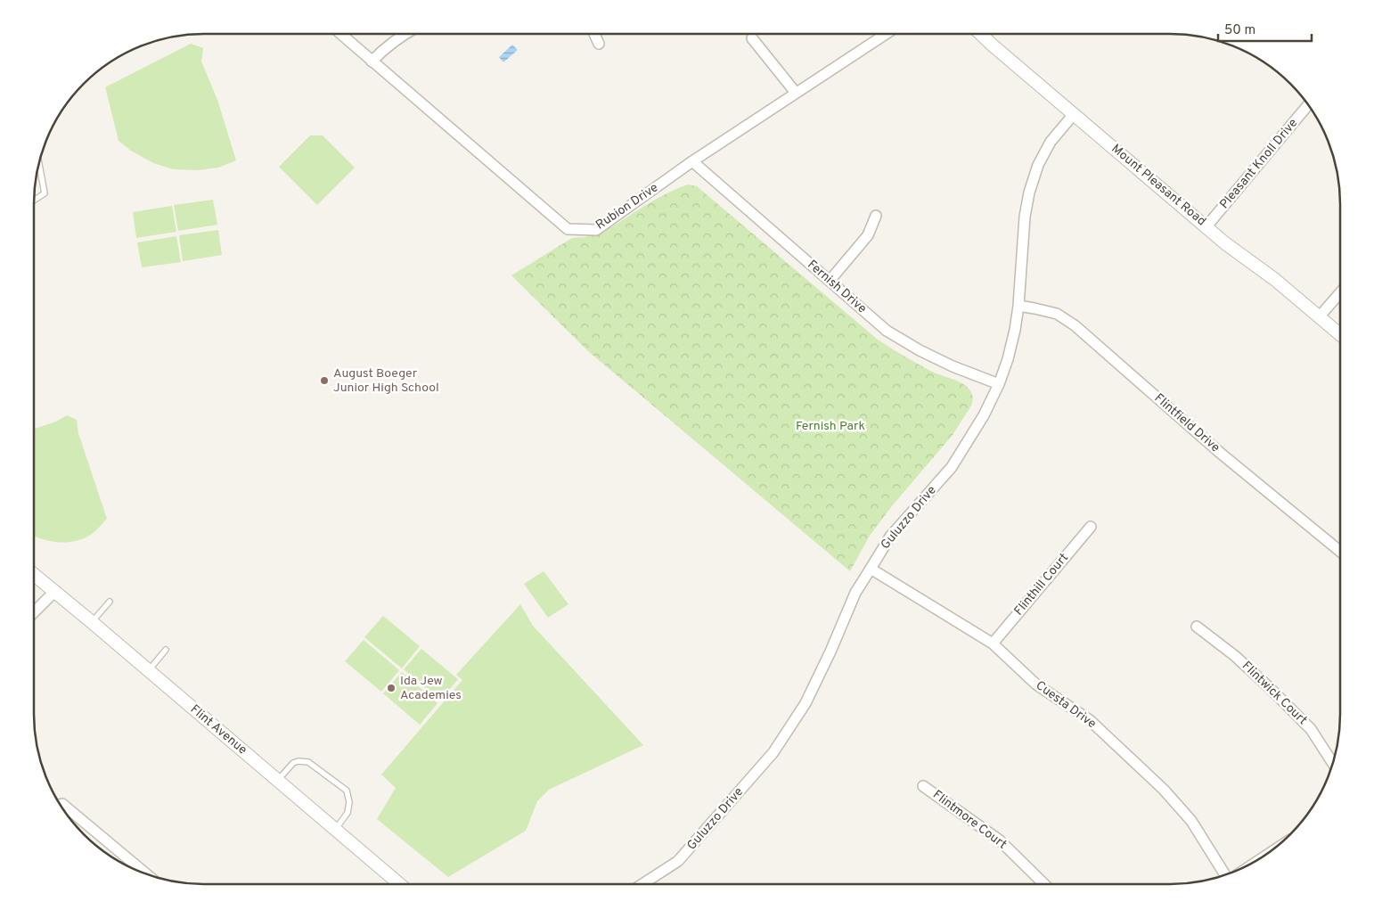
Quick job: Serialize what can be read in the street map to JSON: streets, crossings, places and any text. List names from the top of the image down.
{
  "streets": {
    "street": [
      "Pleasant Knoll Drive",
      "Mount Pleasant Road",
      "Rubion Drive",
      "Fernish Drive",
      "Flintfield Drive",
      "Guluzzo Drive",
      "Flinthill Court",
      "Flintwick Court",
      "Cuesta Drive",
      "Flint Avenue",
      "Flintmore Court"
    ]
  },
  "crossings": [
    ["Pleasant Knoll Drive", "Mount Pleasant Road"],
    ["Mount Pleasant Road", "Guluzzo Drive"],
    ["Rubion Drive", "Fernish Drive"],
    ["Fernish Drive", "Guluzzo Drive"],
    ["Flintfield Drive", "Guluzzo Drive"],
    ["Guluzzo Drive", "Cuesta Drive"],
    ["Flinthill Court", "Cuesta Drive"]
  ],
  "parks": ["Fernish Park"],
  "places": ["August Boeger Junior High School", "Ida Jew Academies"],
  "scale_bar": "50 m"
}
